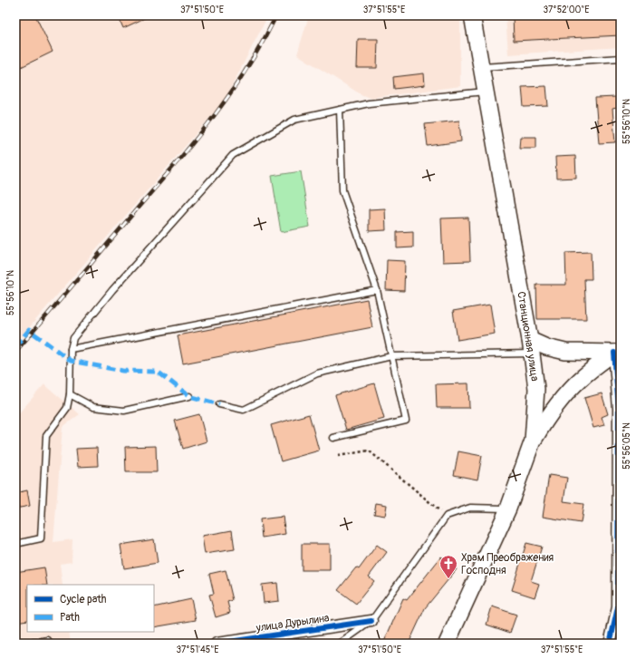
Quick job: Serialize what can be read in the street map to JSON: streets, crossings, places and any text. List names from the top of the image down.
{
  "streets": {
    "main road": ["Станционная улица"],
    "street": ["улица Дурылина"]
  },
  "places": {
    "church": ["Храм Преображения Господня"]
  },
  "legend": ["Cycle path", "Path"],
  "coordinates": [
    "37°51'50\"E",
    "37°51'55\"E",
    "37°52'00\"E",
    "55°56'10\"N",
    "55°56'05\"N",
    "37°51'45\"E"
  ]
}
